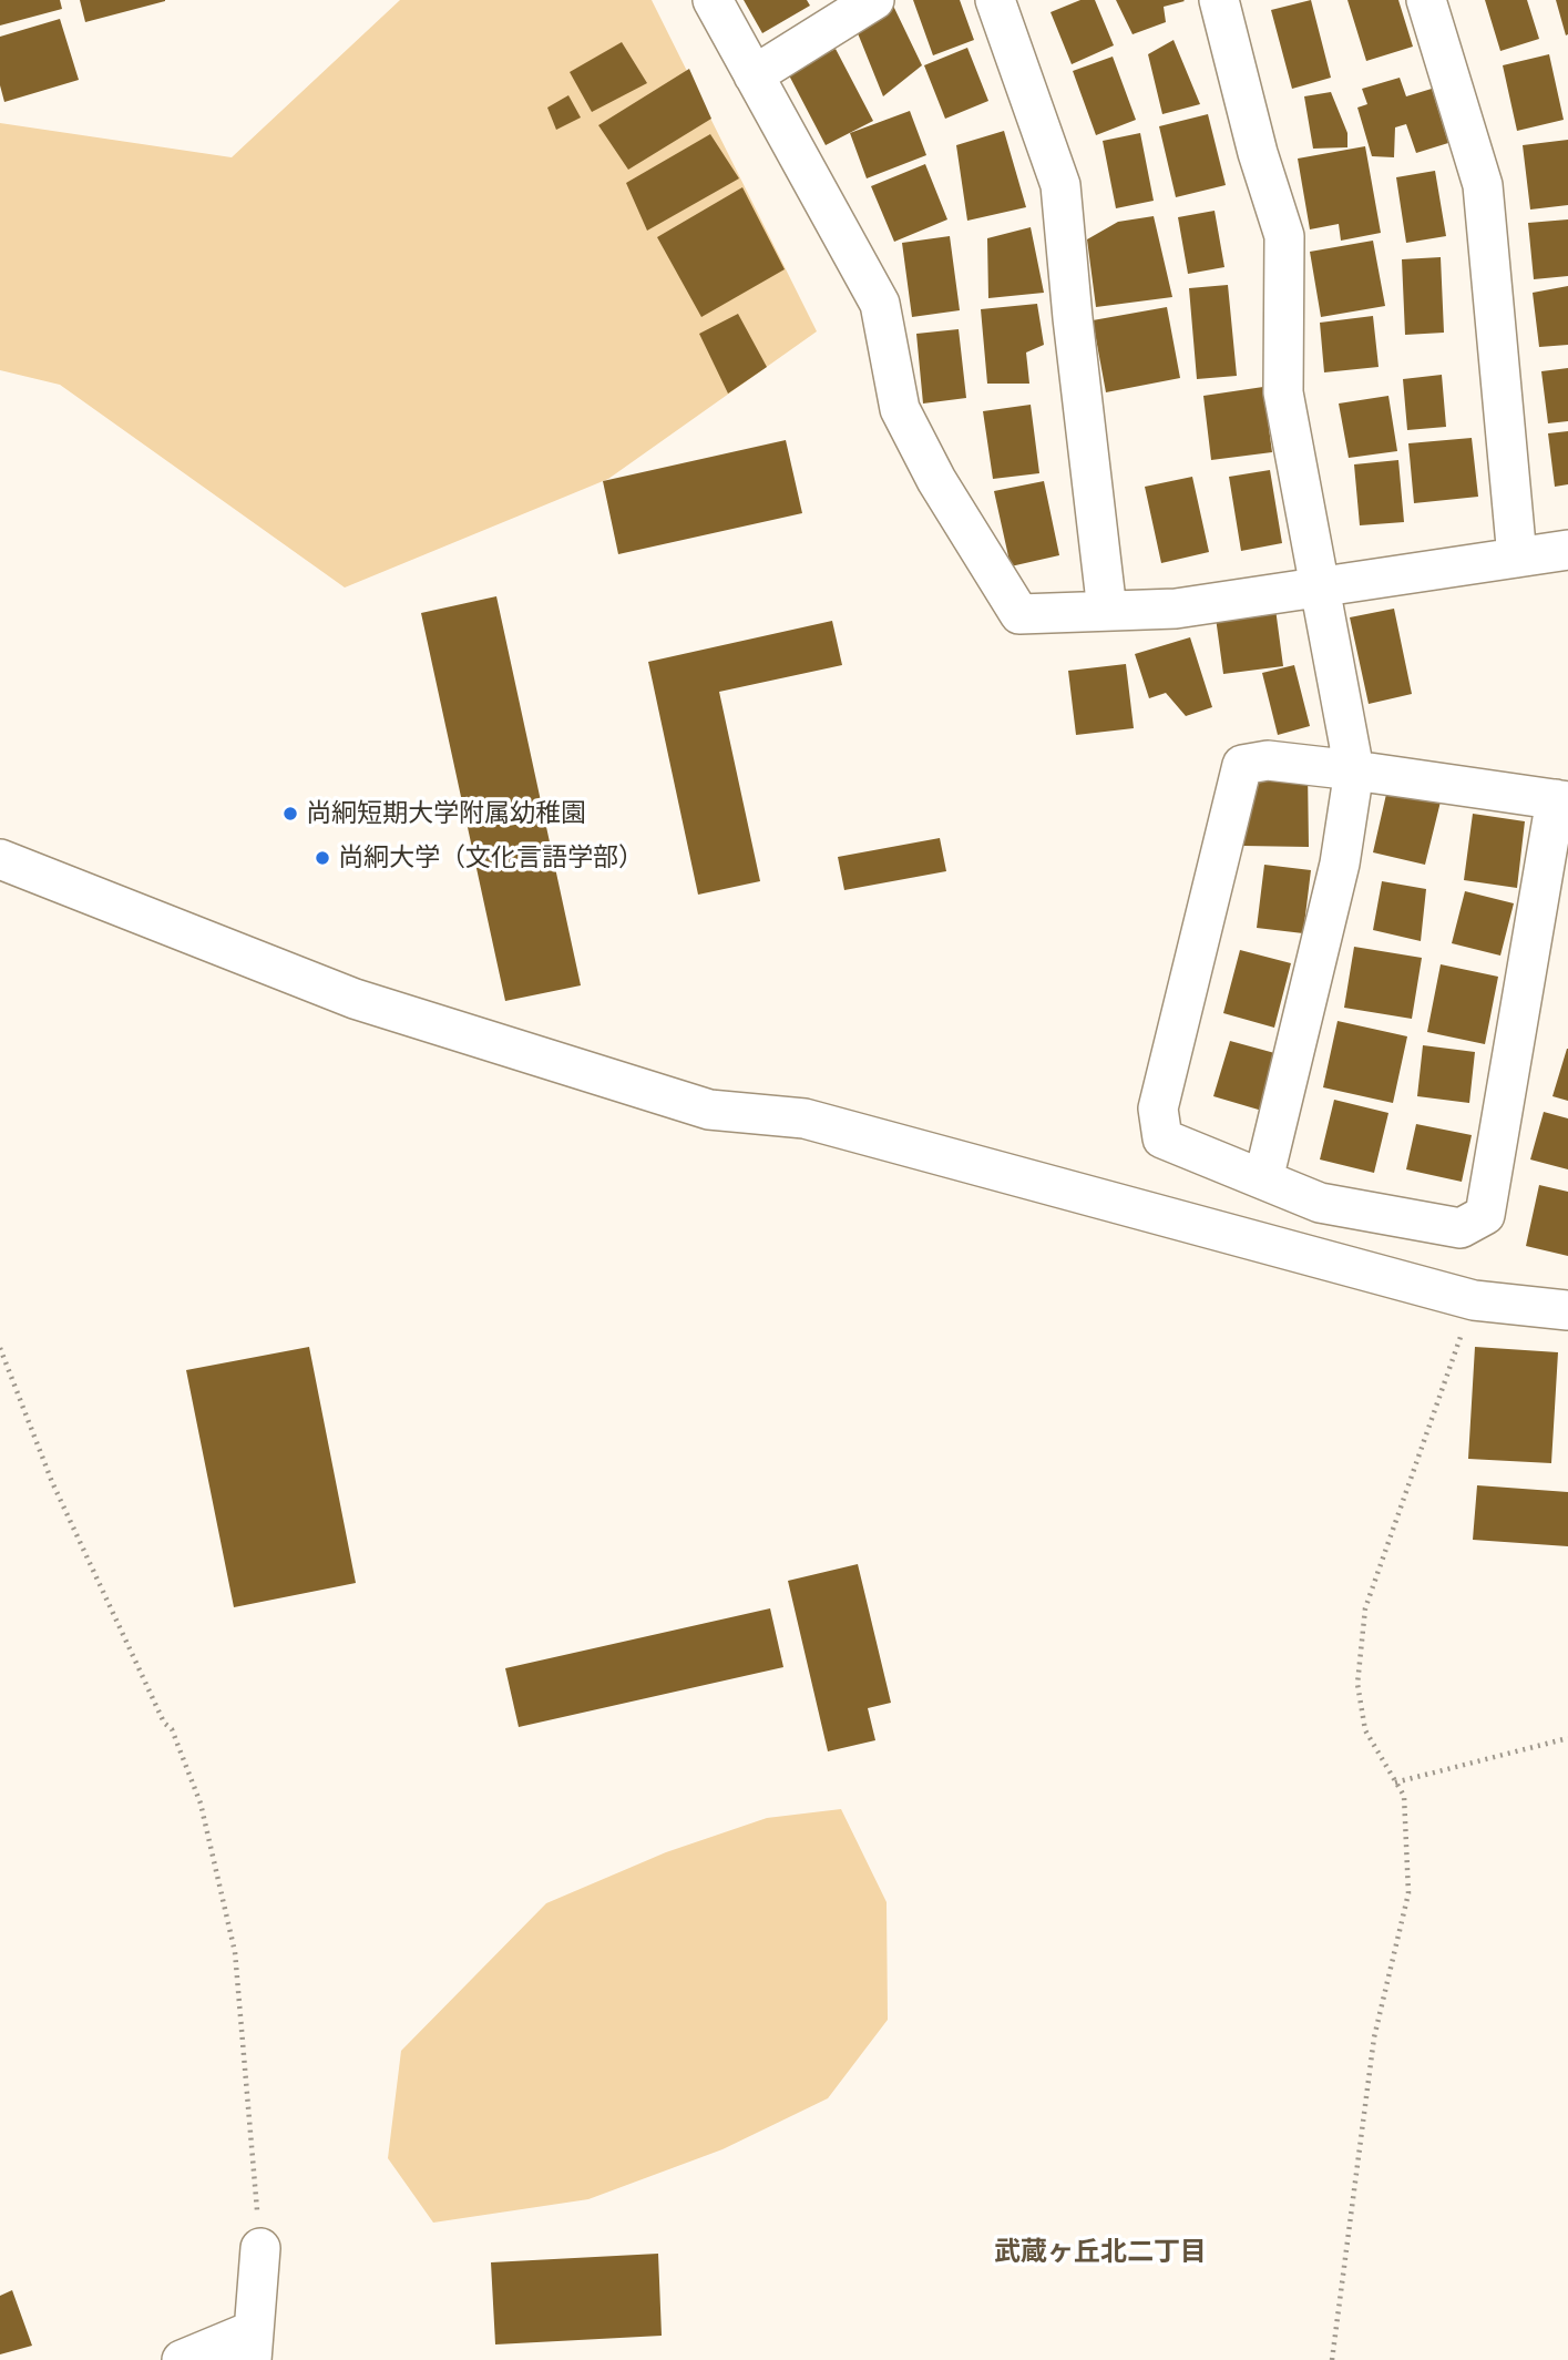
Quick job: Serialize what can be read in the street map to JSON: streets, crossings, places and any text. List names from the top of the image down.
{
  "districts": ["武蔵ヶ丘北二丁目"],
  "places": ["尚絅短期大学附属幼稚園", "尚絅大学（文化言語学部）"]
}
